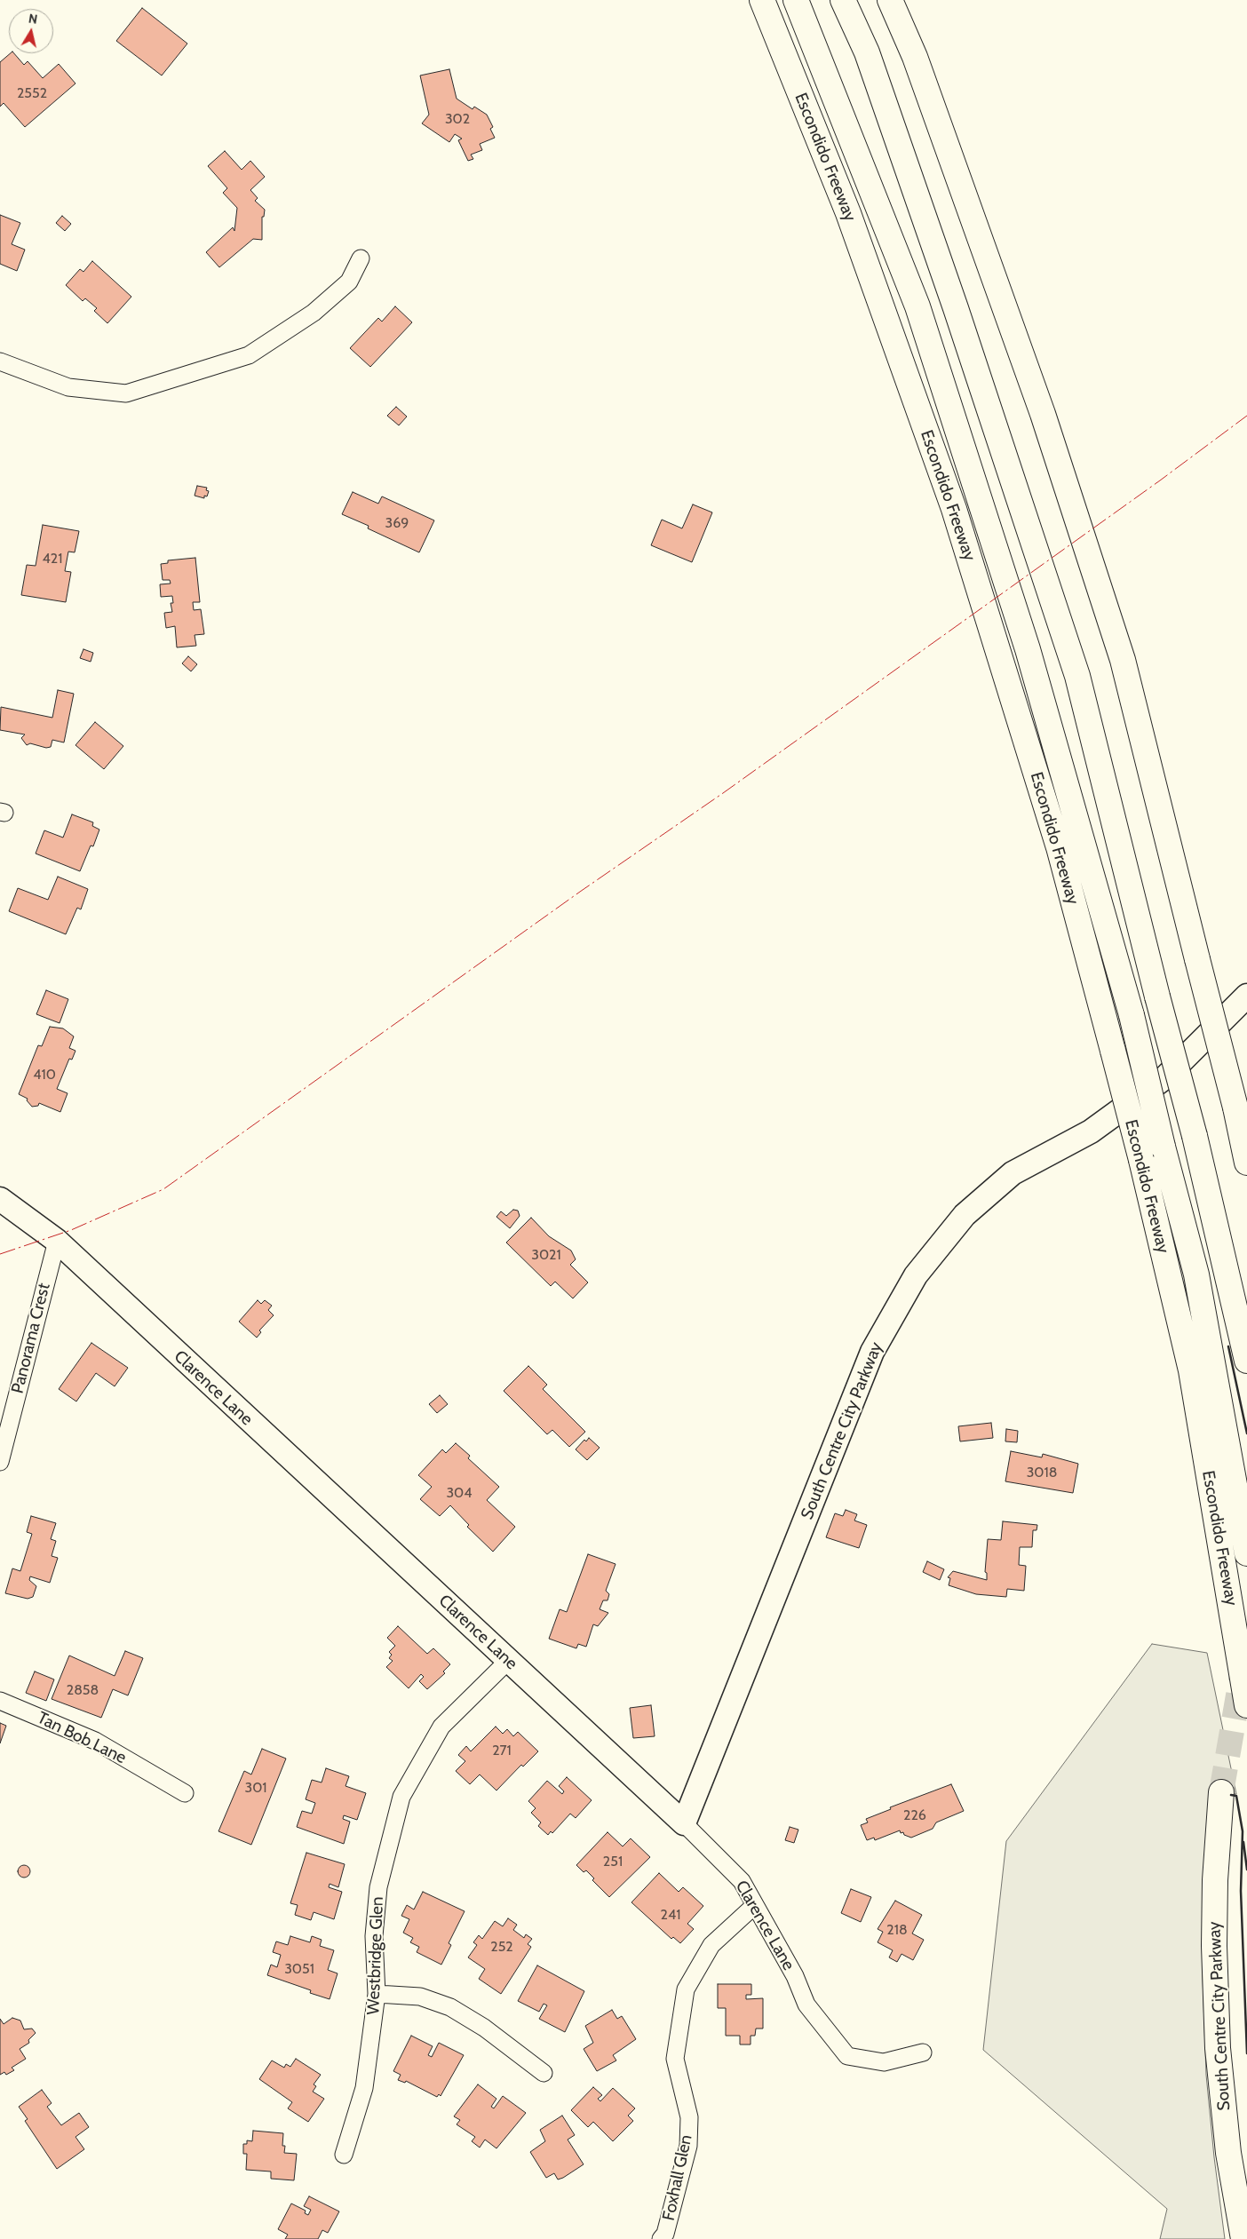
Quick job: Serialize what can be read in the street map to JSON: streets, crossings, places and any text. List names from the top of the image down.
{
  "streets": {
    "highway": ["Escondido Freeway", "South Centre City Parkway"],
    "street": [
      "Panorama Crest",
      "Clarence Lane",
      "Tan Bob Lane",
      "Westbridge Glen",
      "Foxhall Glen"
    ]
  },
  "crossings": [
    ["Panorama Crest", "Clarence Lane"],
    ["Clarence Lane", "South Centre City Parkway"],
    ["Clarence Lane", "Westbridge Glen"],
    ["Clarence Lane", "Foxhall Glen"]
  ],
  "house_numbers": [
    "2552",
    "302",
    "369",
    "421",
    "410",
    "3021",
    "3018",
    "304",
    "2858",
    "271",
    "301",
    "226",
    "251",
    "241",
    "218",
    "252",
    "3051"
  ],
  "north": "top"
}
